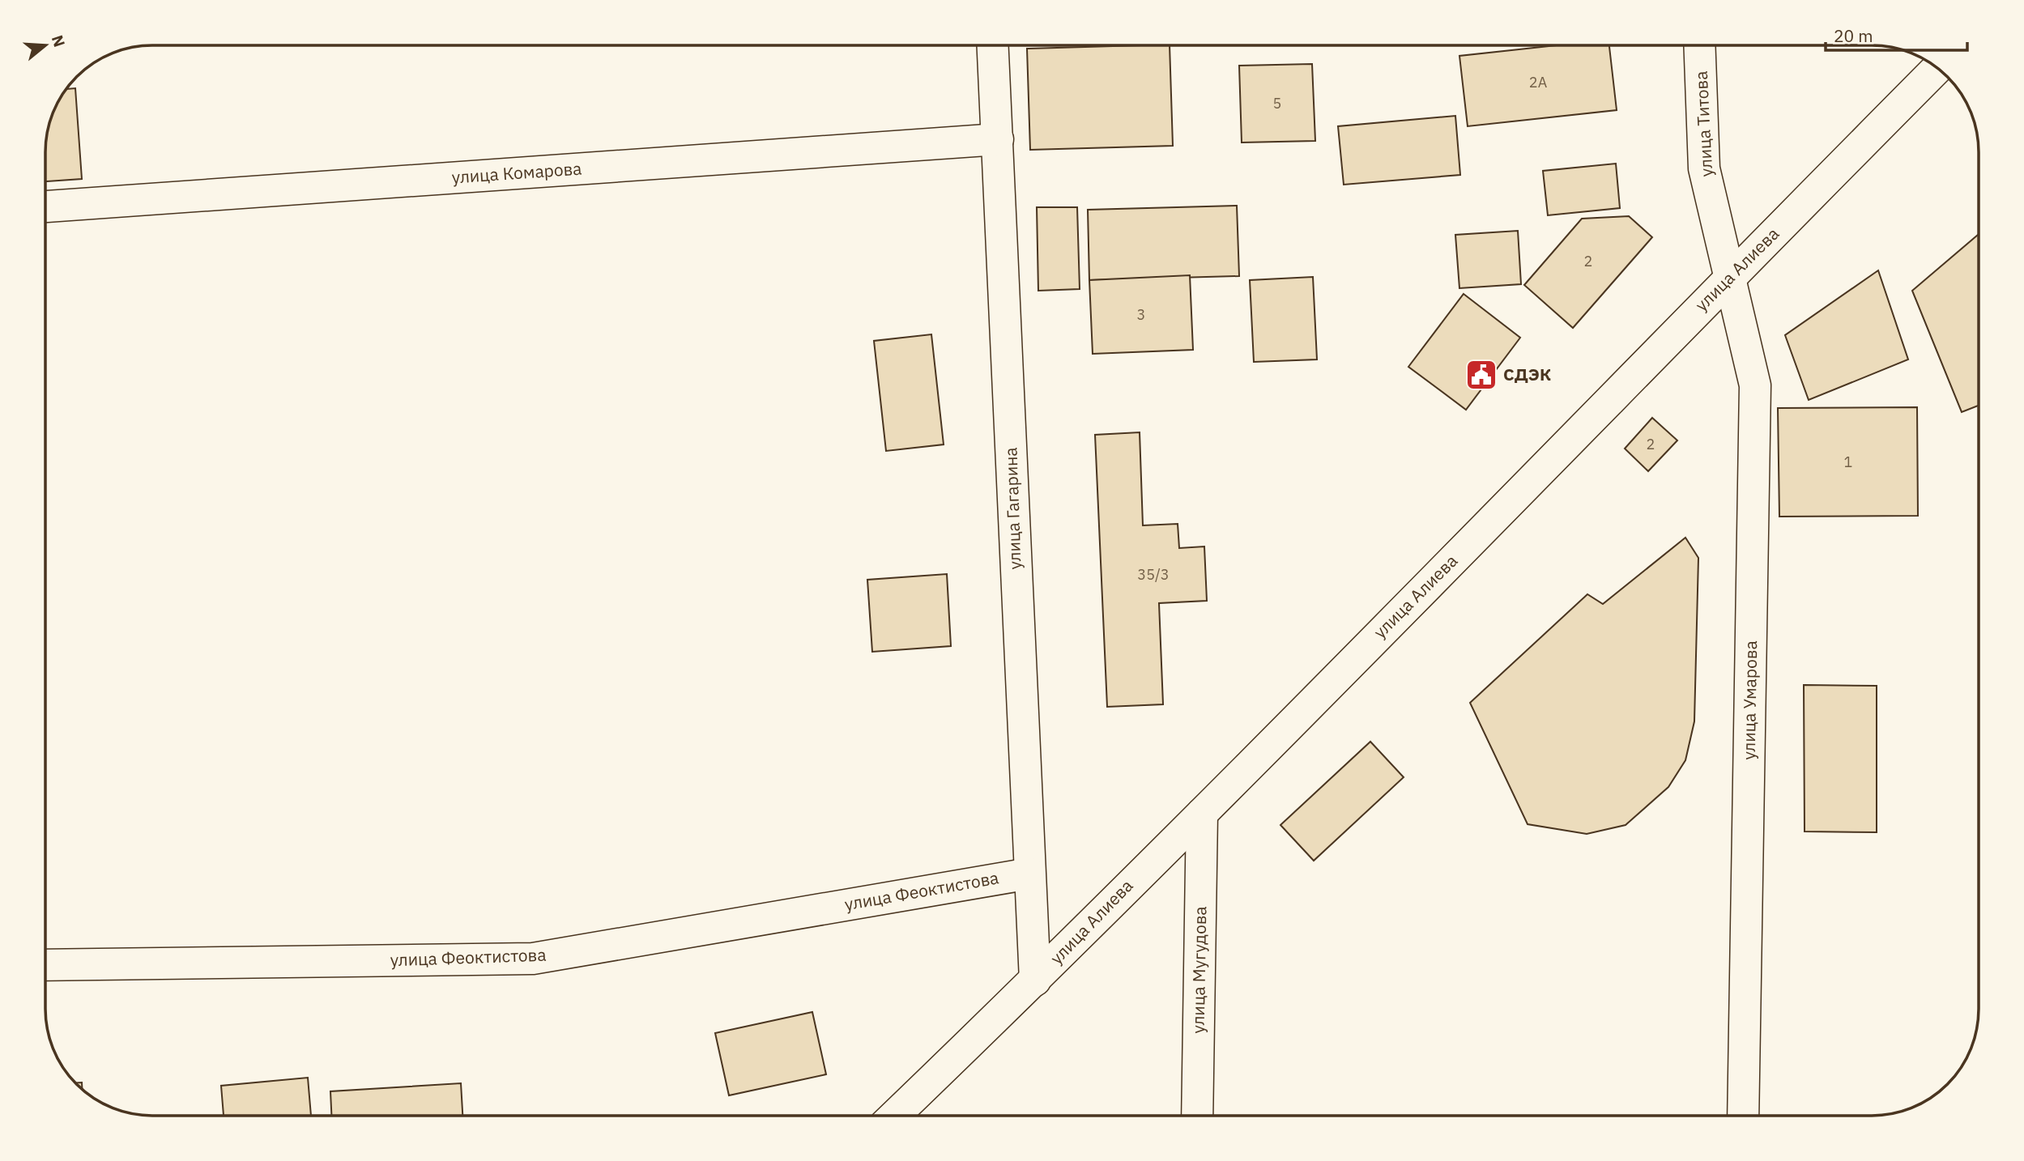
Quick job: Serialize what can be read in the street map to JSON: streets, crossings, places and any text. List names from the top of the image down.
{
  "streets": {
    "street": [
      "улица Титова",
      "улица Комарова",
      "улица Алиева",
      "улица Гагарина",
      "улица Умарова",
      "улица Феоктистова",
      "улица Мугудова"
    ]
  },
  "crossings": [
    ["улица Титова", "улица Алиева"],
    ["улица Титова", "улица Умарова"],
    ["улица Комарова", "улица Гагарина"],
    ["улица Алиева", "улица Гагарина"],
    ["улица Алиева", "улица Умарова"],
    ["улица Алиева", "улица Мугудова"],
    ["улица Гагарина", "улица Феоктистова"]
  ],
  "places": {
    "public building": ["СДЭК"]
  },
  "house_numbers": [
    "2А",
    "5",
    "2",
    "3",
    "2",
    "1",
    "35/3"
  ],
  "scale_bar": "20 m",
  "north": "right"
}
